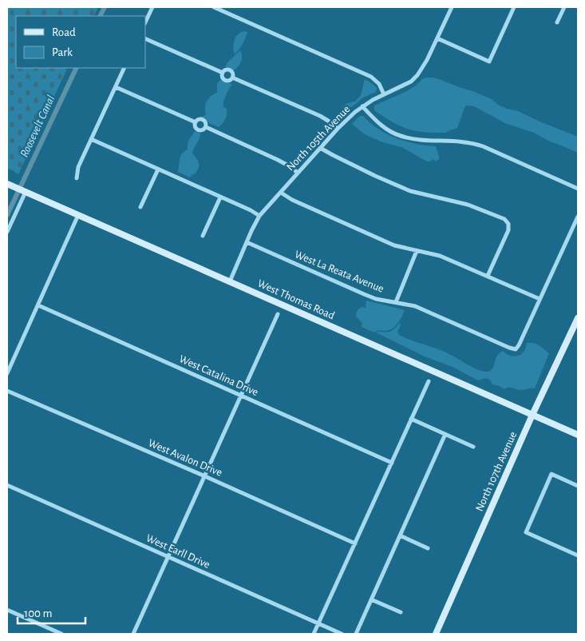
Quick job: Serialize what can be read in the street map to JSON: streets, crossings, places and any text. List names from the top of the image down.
{
  "streets": {
    "main road": ["West Thomas Road", "North 107th Avenue"],
    "street": [
      "North 105th Avenue",
      "West La Reata Avenue",
      "West Catalina Drive",
      "West Avalon Drive",
      "West Earll Drive"
    ]
  },
  "crossings": [
    ["North 105th Avenue", "West La Reata Avenue"],
    ["North 105th Avenue", "West Thomas Road"],
    ["West Thomas Road", "North 107th Avenue"]
  ],
  "water": ["Roosevelt Canal"],
  "legend": ["Road", "Park"],
  "scale_bar": "100 m"
}
